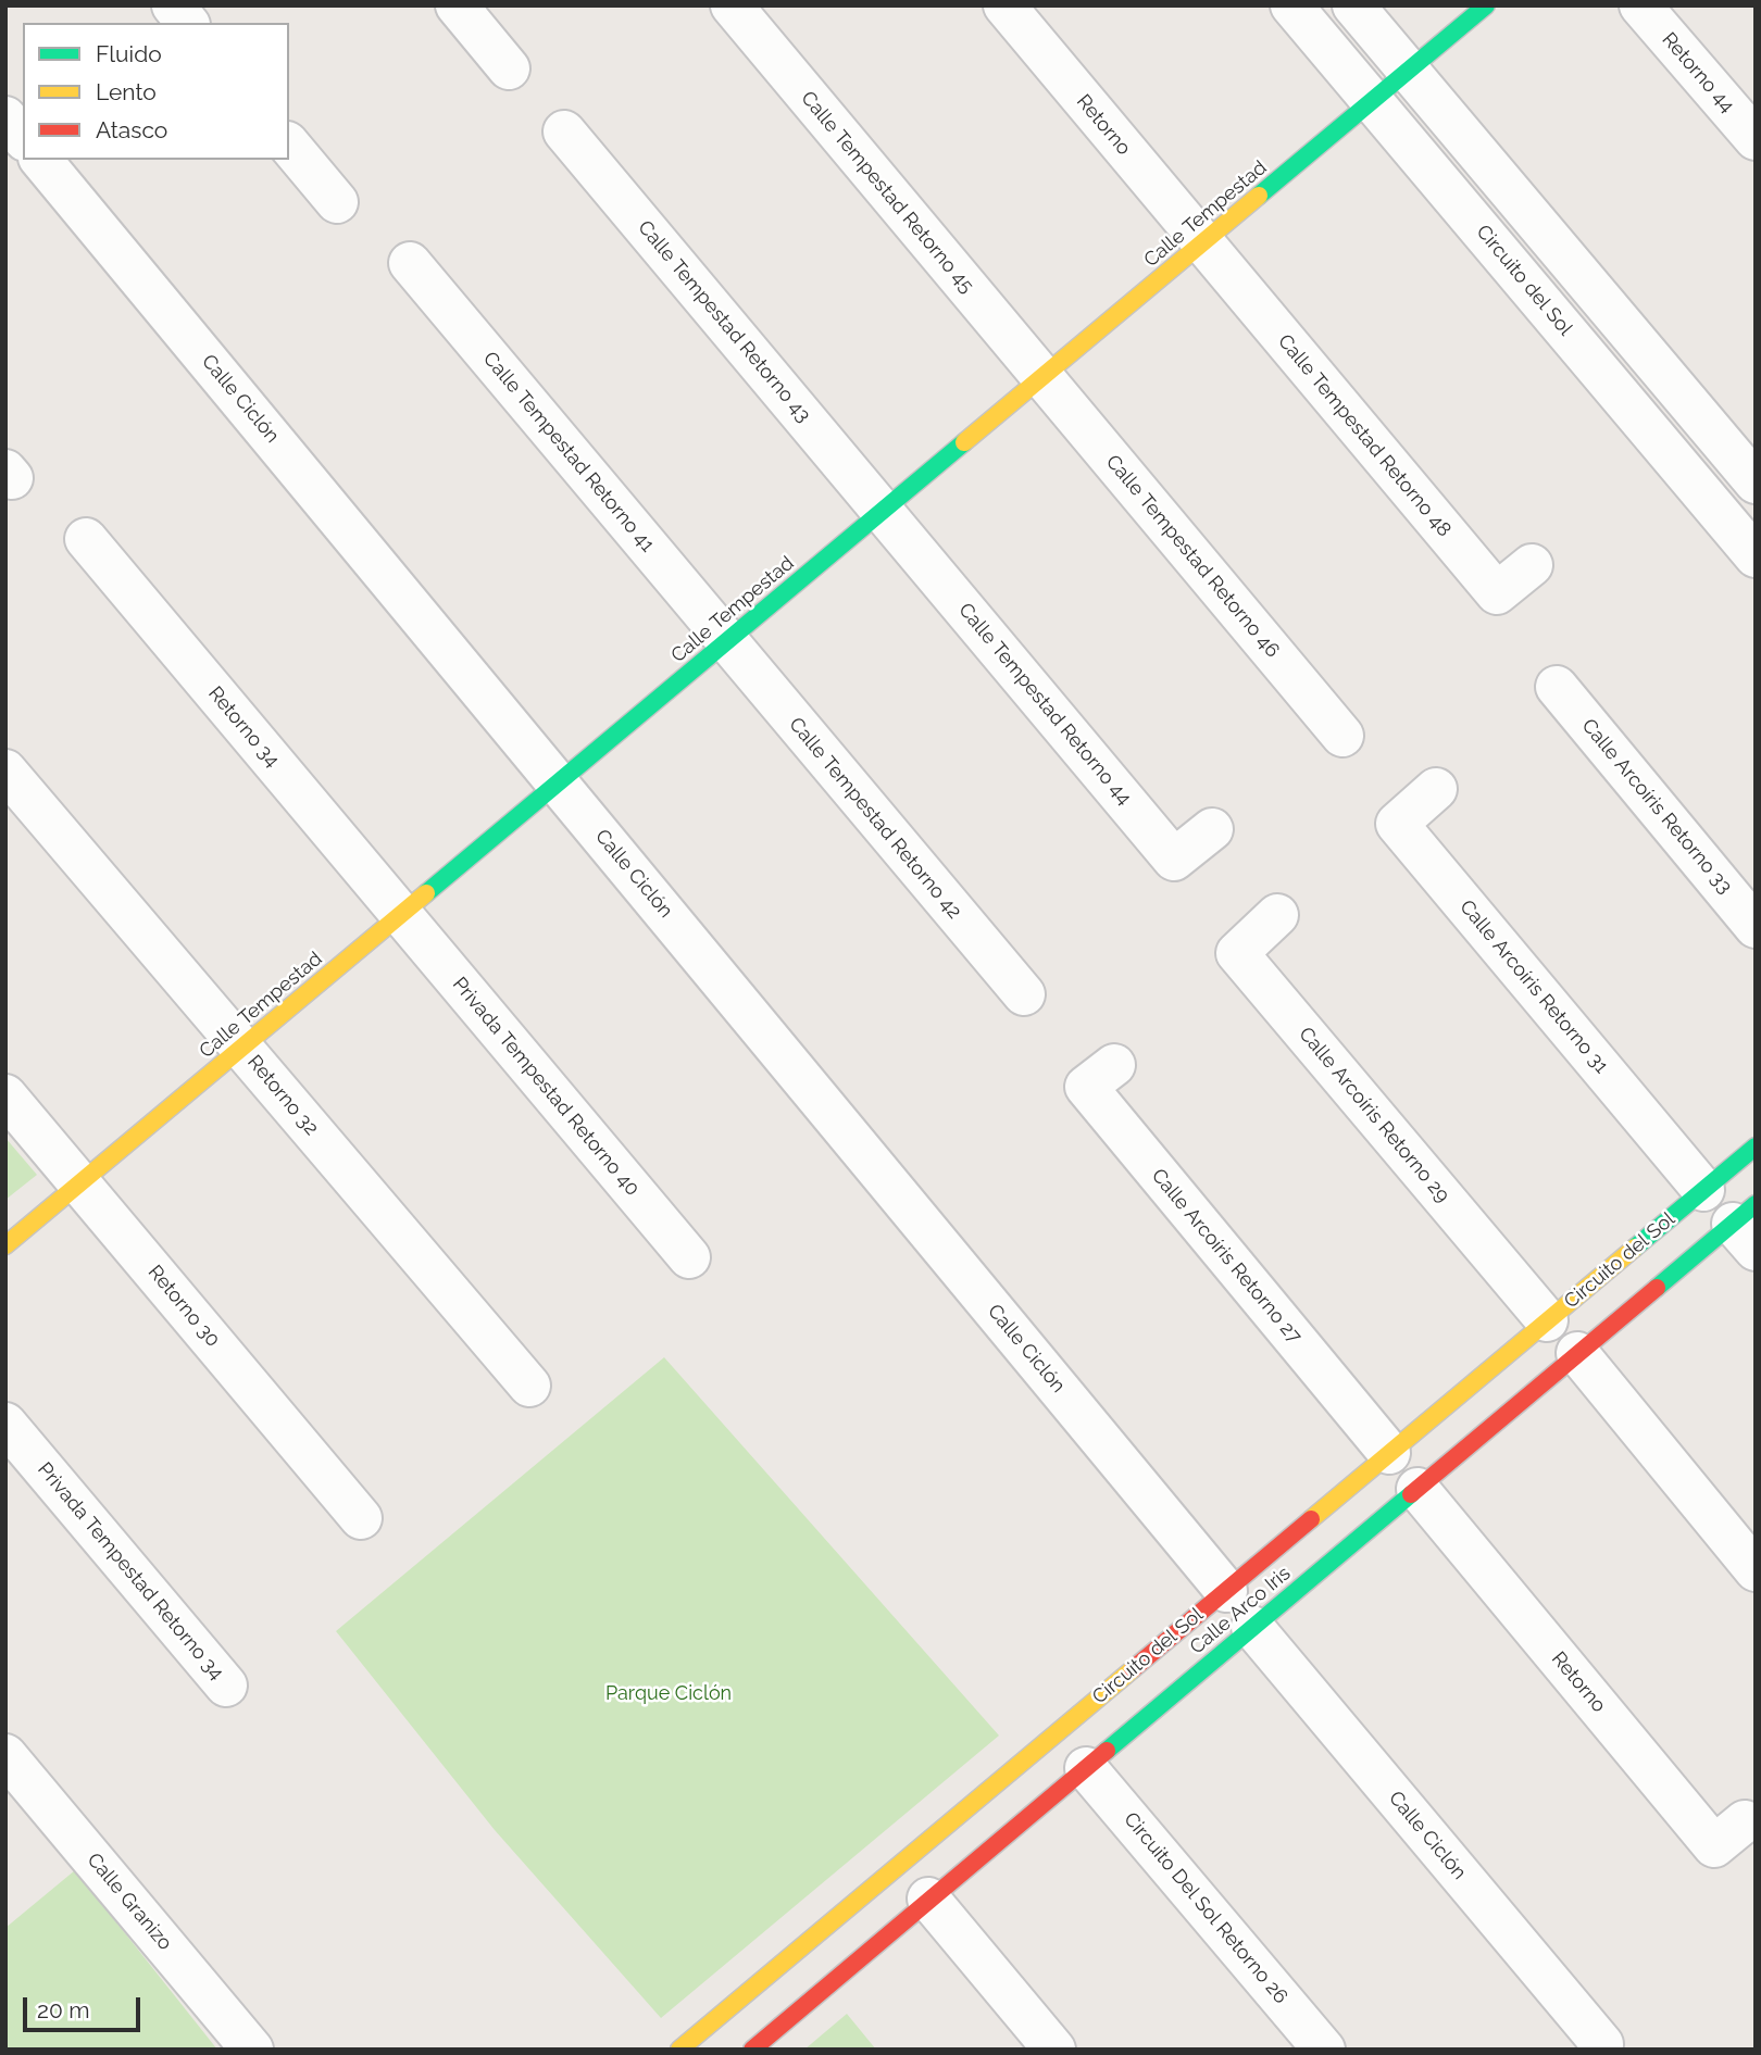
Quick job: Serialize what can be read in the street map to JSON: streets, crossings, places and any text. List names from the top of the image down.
{
  "streets": {
    "street": [
      "Retorno 44",
      "Retorno",
      "Calle Tempestad Retorno 45",
      "Calle Tempestad",
      "Circuito del Sol",
      "Calle Tempestad Retorno 43",
      "Calle Ciclón",
      "Calle Tempestad Retorno 48",
      "Calle Tempestad Retorno 41",
      "Calle Tempestad Retorno 46",
      "Calle Tempestad Retorno 44",
      "Retorno 34",
      "Calle Arcoíris Retorno 33",
      "Calle Tempestad Retorno 42",
      "Calle Arcoíris Retorno 31",
      "Privada Tempestad Retorno 40",
      "Retorno 32",
      "Calle Arcoíris Retorno 29",
      "Calle Arcoíris Retorno 27",
      "Retorno 30",
      "Privada Tempestad Retorno 34",
      "Calle Arco Iris",
      "Calle Granizo",
      "Circuito Del Sol Retorno 26"
    ]
  },
  "crossings": [
    ["Retorno", "Calle Tempestad"],
    ["Retorno", "Calle Tempestad Retorno 48"],
    ["Retorno", "Calle Arco Iris"],
    ["Calle Tempestad Retorno 45", "Calle Tempestad"],
    ["Calle Tempestad Retorno 45", "Calle Tempestad Retorno 46"],
    ["Calle Tempestad", "Circuito del Sol"],
    ["Calle Tempestad", "Calle Tempestad Retorno 43"],
    ["Calle Tempestad", "Calle Ciclón"],
    ["Calle Tempestad", "Calle Tempestad Retorno 48"],
    ["Calle Tempestad", "Calle Tempestad Retorno 41"],
    ["Calle Tempestad", "Calle Tempestad Retorno 46"],
    ["Calle Tempestad", "Calle Tempestad Retorno 44"],
    ["Calle Tempestad", "Retorno 34"],
    ["Calle Tempestad", "Calle Tempestad Retorno 42"],
    ["Calle Tempestad", "Privada Tempestad Retorno 40"],
    ["Calle Tempestad", "Retorno 32"],
    ["Calle Tempestad", "Retorno 30"],
    ["Circuito del Sol", "Calle Ciclón"],
    ["Circuito del Sol", "Calle Arcoíris Retorno 31"],
    ["Circuito del Sol", "Calle Arcoíris Retorno 29"],
    ["Circuito del Sol", "Calle Arcoíris Retorno 27"],
    ["Calle Tempestad Retorno 43", "Calle Tempestad Retorno 44"],
    ["Calle Ciclón", "Calle Arco Iris"],
    ["Calle Tempestad Retorno 41", "Calle Tempestad Retorno 42"],
    ["Retorno 34", "Privada Tempestad Retorno 40"],
    ["Calle Arco Iris", "Circuito Del Sol Retorno 26"]
  ],
  "parks": ["Parque Ciclón"],
  "legend": ["Fluido", "Lento", "Atasco"],
  "scale_bar": "20 m"
}
